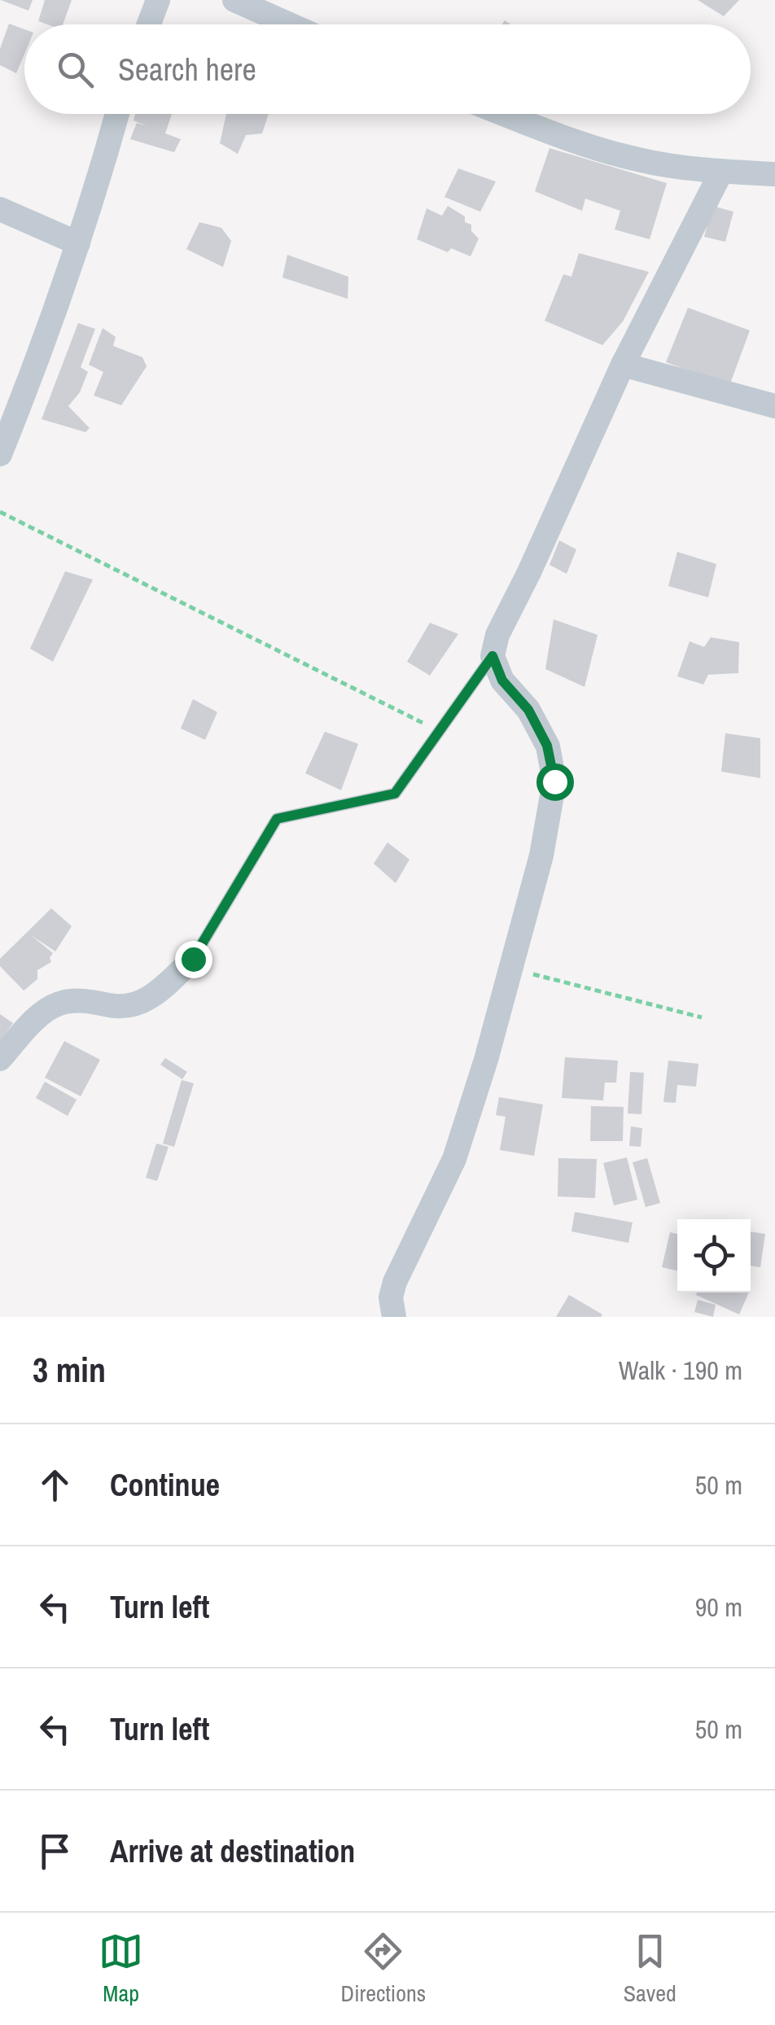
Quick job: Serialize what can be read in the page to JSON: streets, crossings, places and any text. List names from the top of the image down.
{
  "page": {
    "search": "Search here",
    "heading": ["3 min", "Walk · 190 m"],
    "list": [
      ["Continue", "50 m"],
      ["Turn left", "90 m"],
      ["Turn left", "50 m"],
      "Arrive at destination"
    ],
    "nav": ["Map", "Directions", "Saved"]
  }
}
